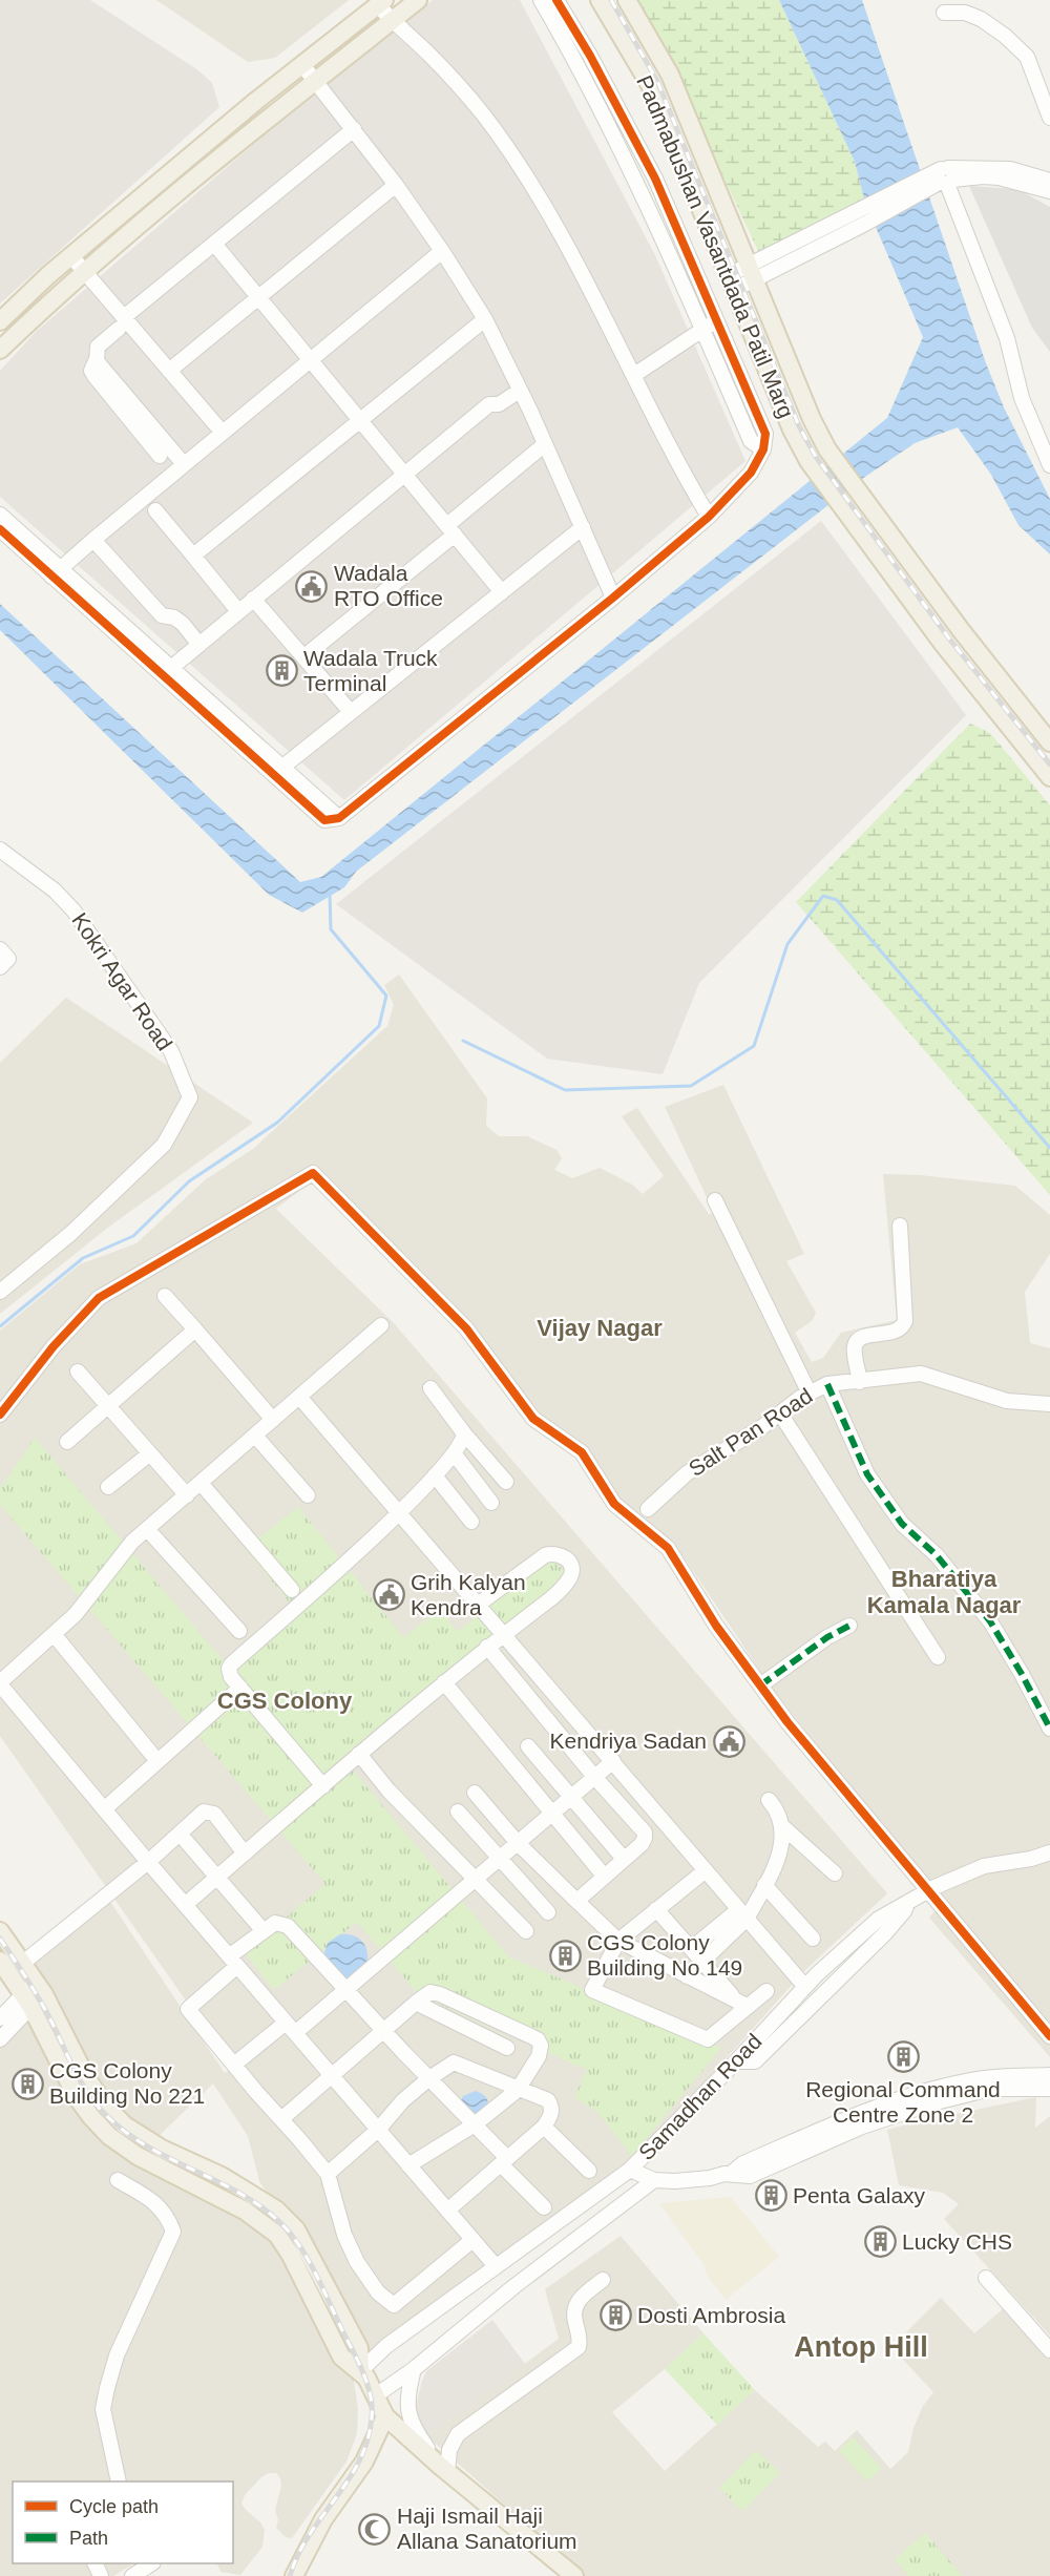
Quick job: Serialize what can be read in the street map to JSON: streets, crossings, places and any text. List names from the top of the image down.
{
  "streets": {
    "main road": ["Padmabushan Vasantdada Patil Marg"],
    "street": ["Kokri Agar Road", "Salt Pan Road", "Samadhan Road"]
  },
  "districts": [
    "Vijay Nagar",
    "Bharatiya Kamala Nagar",
    "CGS Colony",
    "Antop Hill"
  ],
  "places": {
    "public building": ["Wadala RTO Office", "Grih Kalyan Kendra", "Kendriya Sadan"],
    "building": [
      "Wadala Truck Terminal",
      "CGS Colony Building No 149",
      "Regional Command Centre Zone 2",
      "CGS Colony Building No 221",
      "Penta Galaxy",
      "Lucky CHS",
      "Dosti Ambrosia"
    ],
    "mosque": ["Haji Ismail Haji Allana Sanatorium"]
  },
  "legend": ["Cycle path", "Path"]
}
